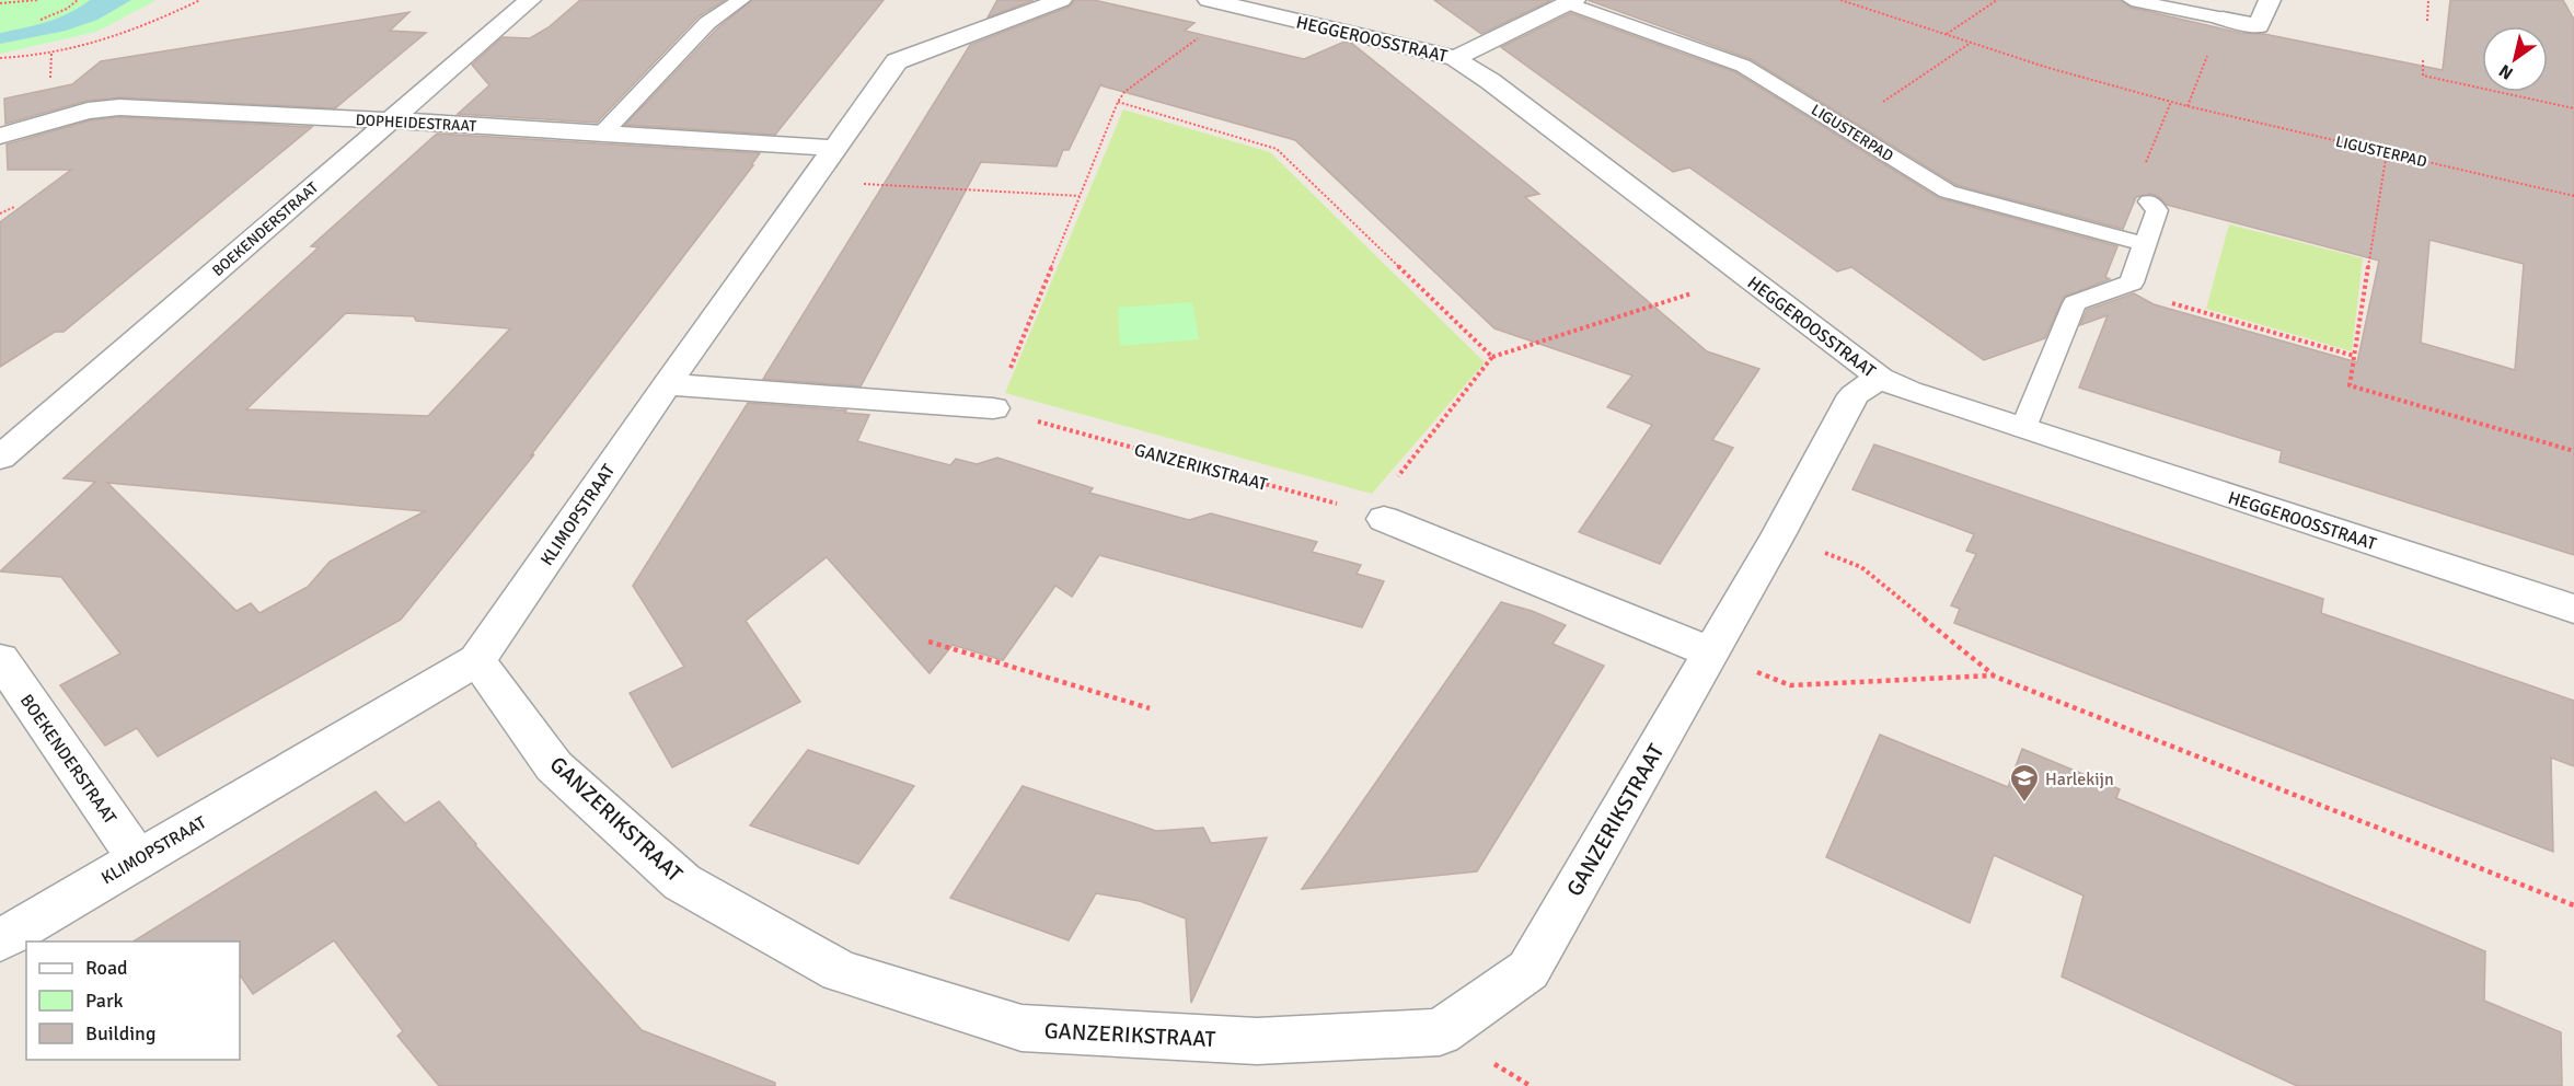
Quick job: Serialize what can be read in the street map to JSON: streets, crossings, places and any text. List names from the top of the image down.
{
  "streets": {
    "street": [
      "HEGGEROOSSTRAAT",
      "DOPHEIDESTRAAT",
      "BOEKENDERSTRAAT",
      "GANZERIKSTRAAT",
      "KLIMOPSTRAAT"
    ],
    "lane": ["LIGUSTERPAD"]
  },
  "crossings": [
    ["HEGGEROOSSTRAAT", "GANZERIKSTRAAT"],
    ["DOPHEIDESTRAAT", "BOEKENDERSTRAAT"],
    ["DOPHEIDESTRAAT", "KLIMOPSTRAAT"],
    ["BOEKENDERSTRAAT", "KLIMOPSTRAAT"],
    ["GANZERIKSTRAAT", "KLIMOPSTRAAT"]
  ],
  "places": {
    "school or university": ["Harlekijn"]
  },
  "legend": ["Road", "Park", "Building"],
  "north": "bottom left"
}
